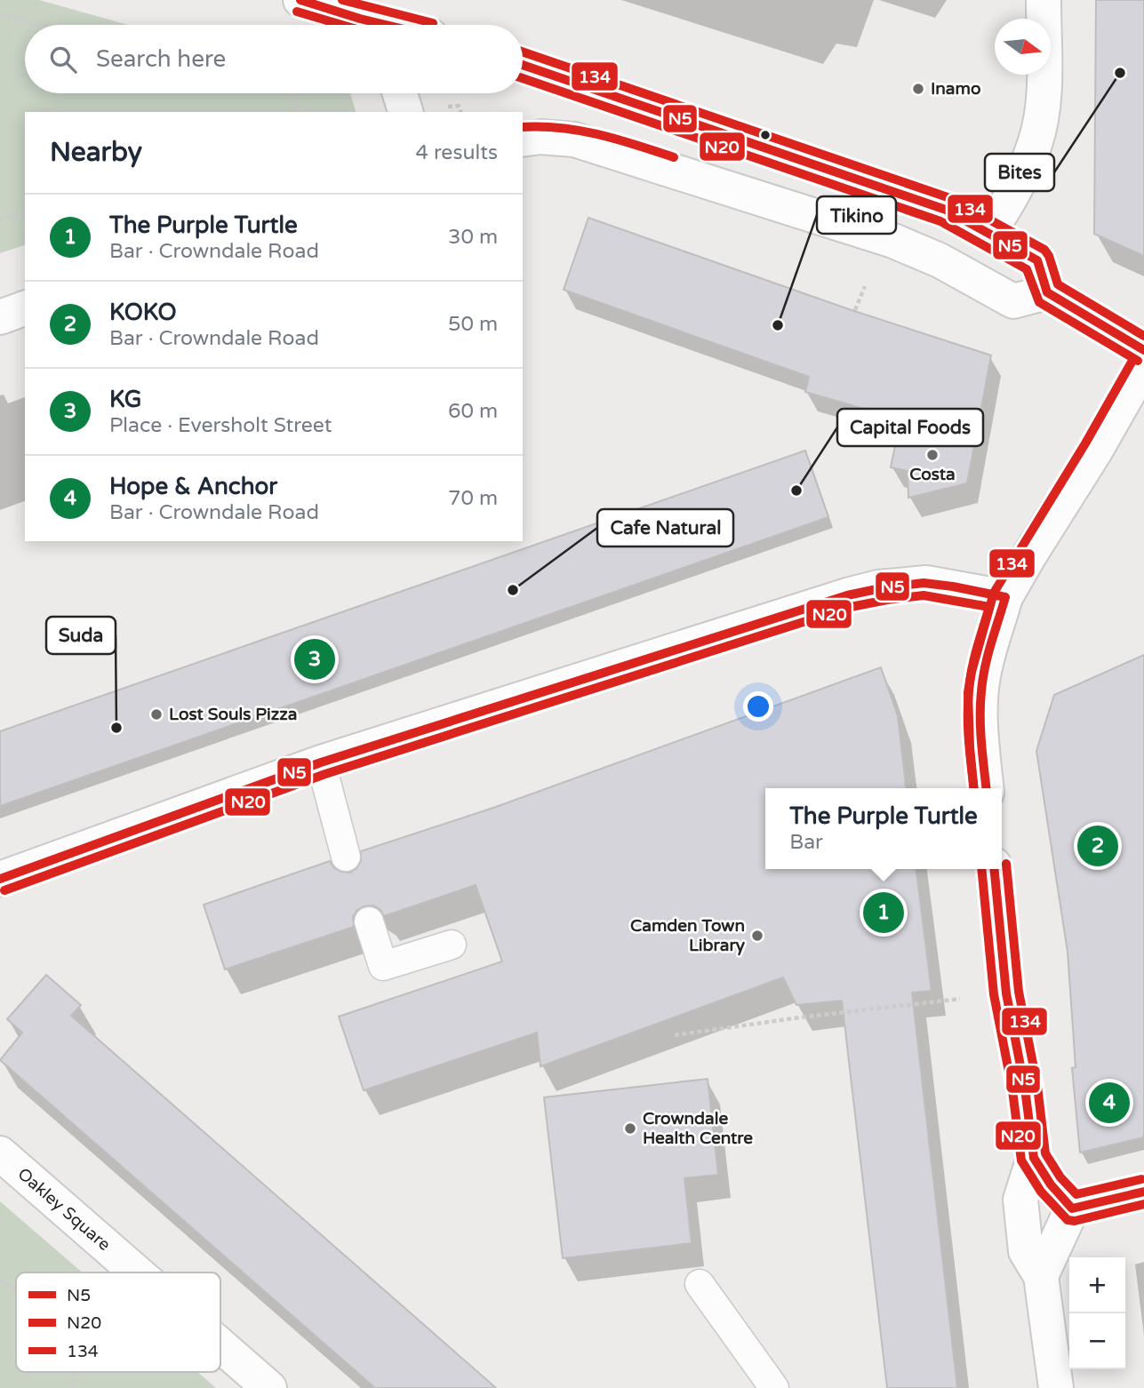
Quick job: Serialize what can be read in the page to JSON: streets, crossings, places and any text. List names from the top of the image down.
{
  "streets": {
    "main road": ["Oakley Square"]
  },
  "places": [
    "Bites",
    "Inamo",
    "Tikino",
    "Costa",
    "Capital Foods",
    "Cafe Natural",
    "Lost Souls Pizza",
    "Suda",
    "Camden Town Library",
    "Crowndale Health Centre"
  ],
  "lines": ["transit line N5", "transit line 134", "transit line N20"],
  "legend": ["N5", "N20", "134"],
  "north": "right",
  "page": {
    "search": "Search here",
    "heading": ["Nearby", "4 results"],
    "list": [
      {
        "mark": "1",
        "name": "The Purple Turtle",
        "note": "Bar · Crowndale Road",
        "value": "30 m"
      },
      {
        "mark": "2",
        "name": "KOKO",
        "note": "Bar · Crowndale Road",
        "value": "50 m"
      },
      {
        "mark": "3",
        "name": "KG",
        "note": "Place · Eversholt Street",
        "value": "60 m"
      },
      {
        "mark": "4",
        "name": "Hope & Anchor",
        "note": "Bar · Crowndale Road",
        "value": "70 m"
      }
    ],
    "pins": [
      "3",
      "2",
      "1",
      "4"
    ],
    "popup": ["The Purple Turtle", "Bar"],
    "map_buttons": ["+", "−"]
  }
}
